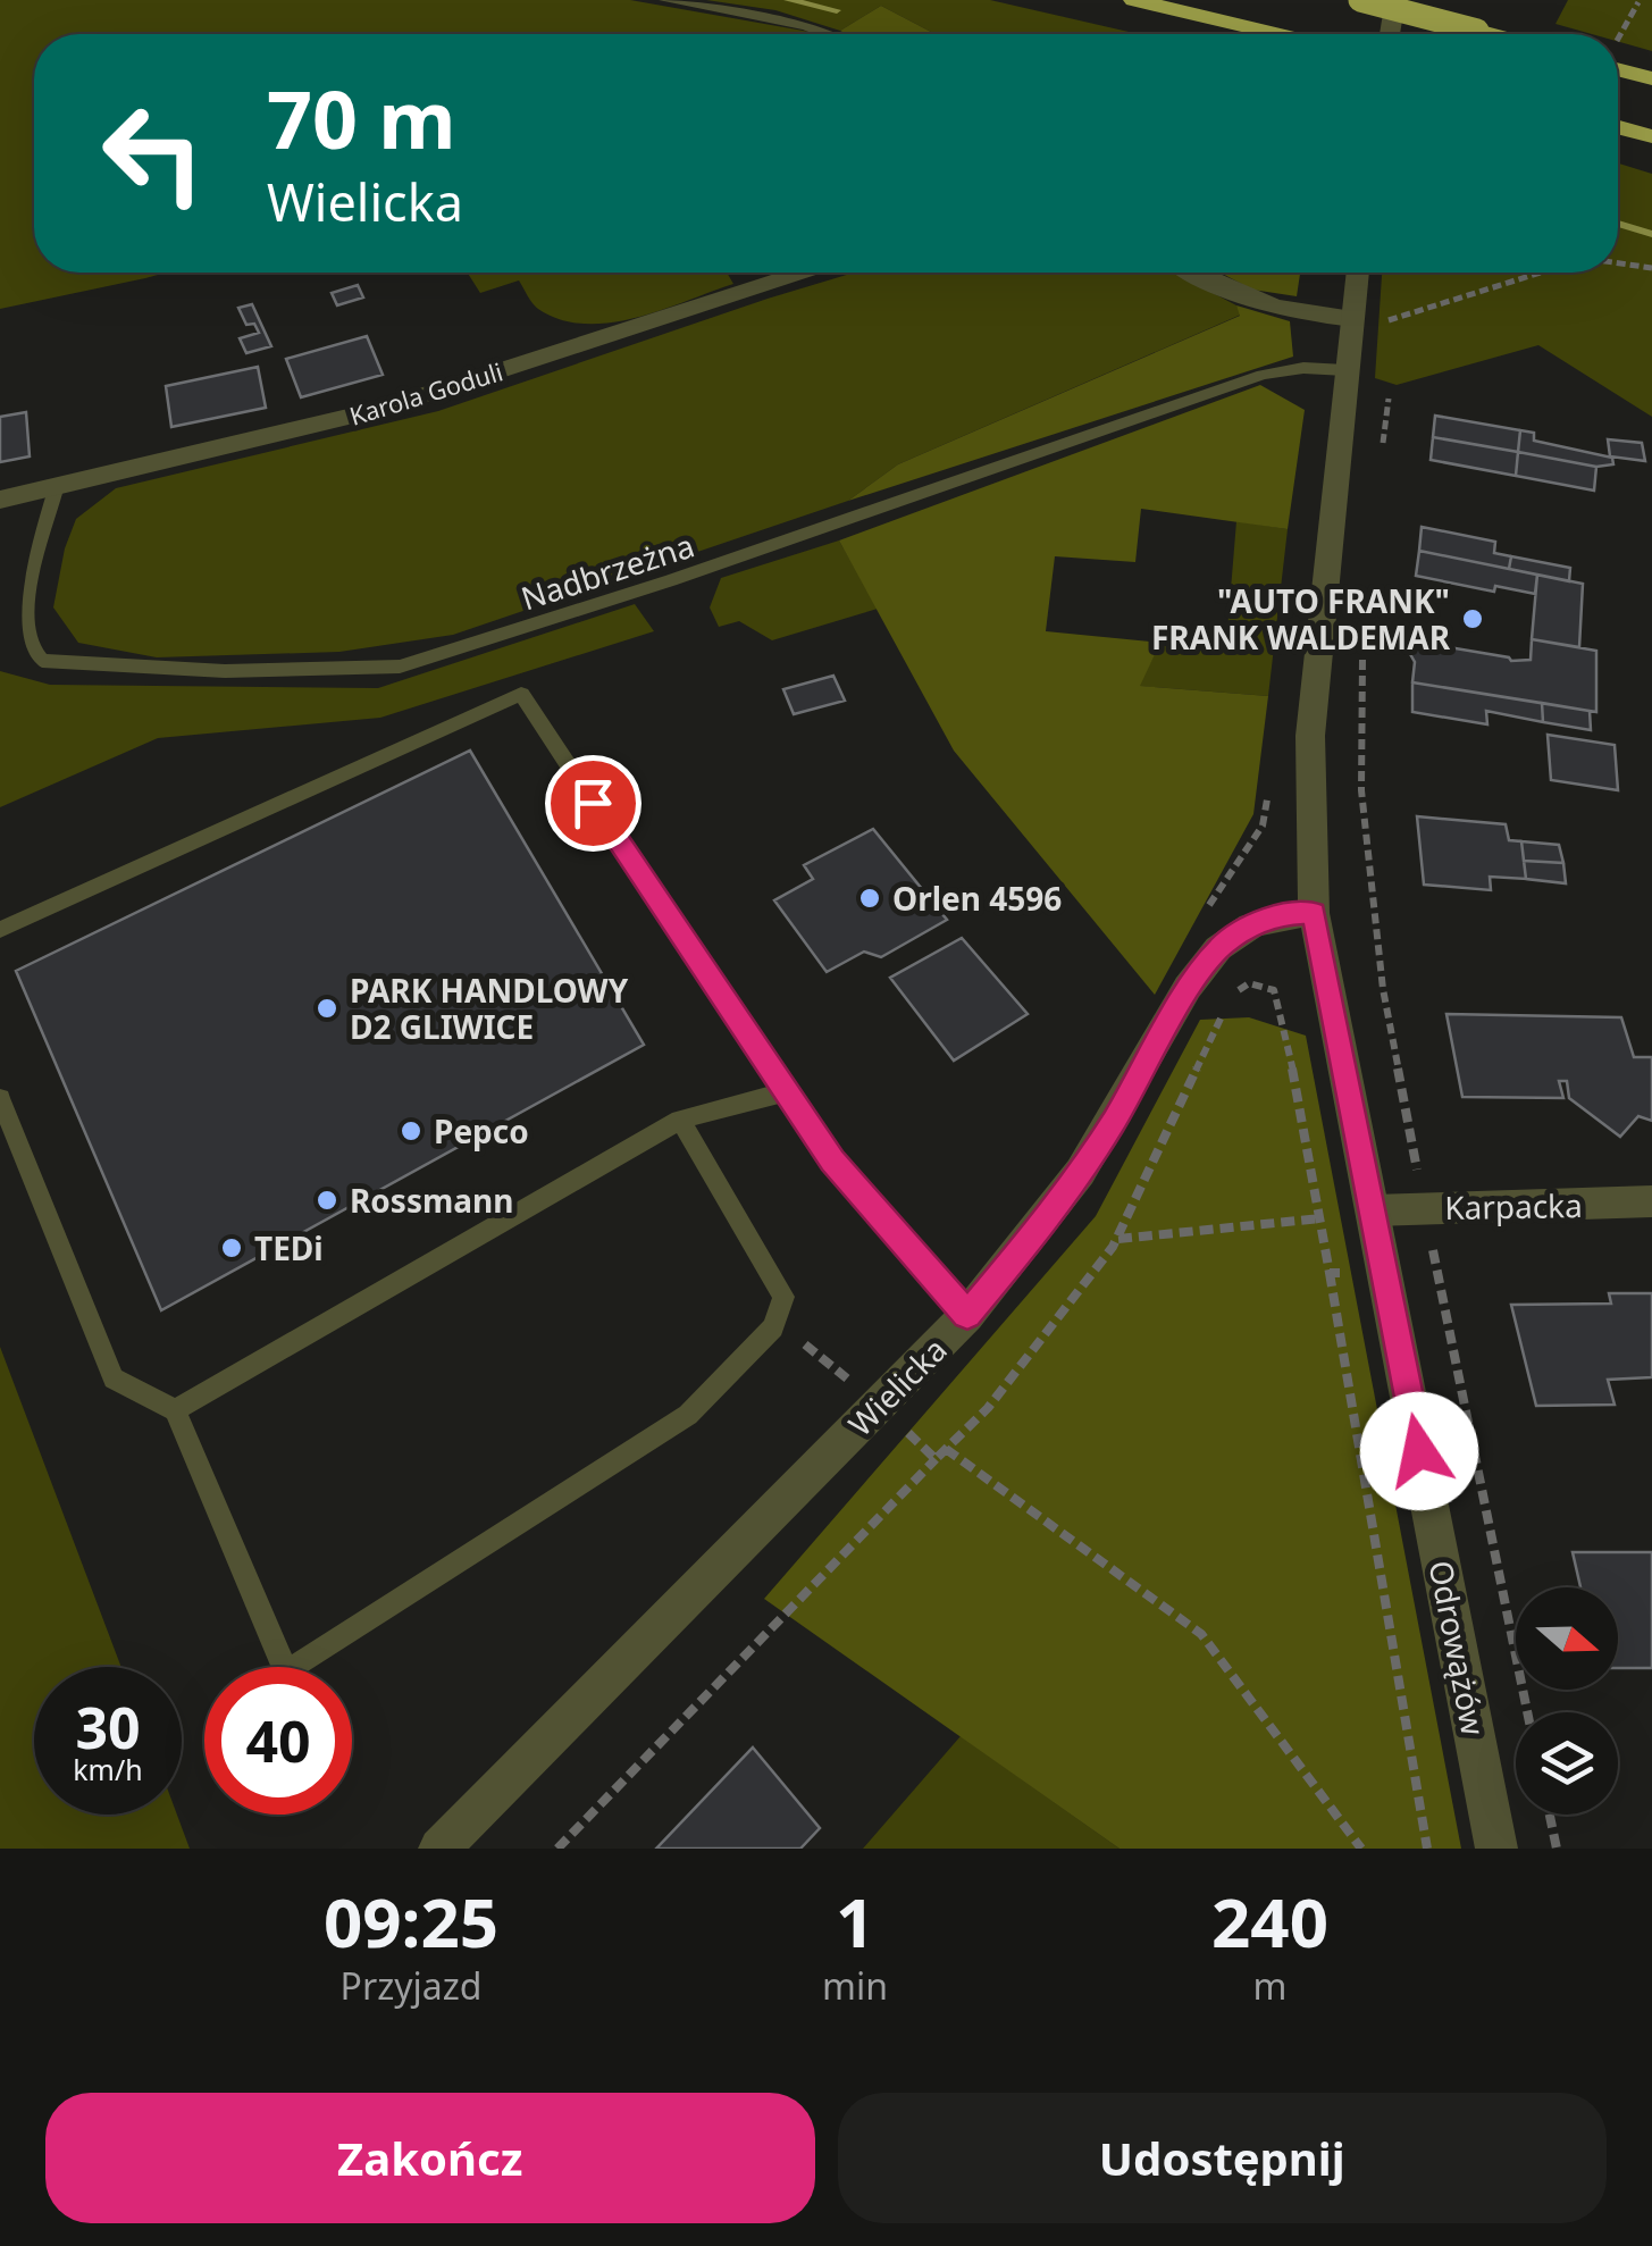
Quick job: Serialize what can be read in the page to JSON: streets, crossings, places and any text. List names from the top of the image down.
{
  "streets": {
    "street": [
      "Karola Goduli",
      "Karpacka",
      "Wielicka",
      "Odrowążów"
    ],
    "lane": ["Nadbrzeżna"]
  },
  "crossings": [
    ["Karola Goduli", "Nadbrzeżna"],
    ["Nadbrzeżna", "Odrowążów"],
    ["Karpacka", "Odrowążów"],
    ["Wielicka", "Odrowążów"]
  ],
  "places": [
    "\"AUTO FRANK\" FRANK WALDEMAR",
    "Orlen 4596",
    "PARK HANDLOWY D2 GLIWICE",
    "Pepco",
    "Rossmann",
    "TEDi"
  ],
  "north": "right",
  "page": {
    "turn": ["70 m", "Wielicka"],
    "speed": "30 km/h",
    "limit": "40",
    "eta": [
      "09:25",
      "Przyjazd",
      "1",
      "min",
      "240",
      "m"
    ],
    "buttons": ["Zakończ", "Udostępnij"]
  }
}
